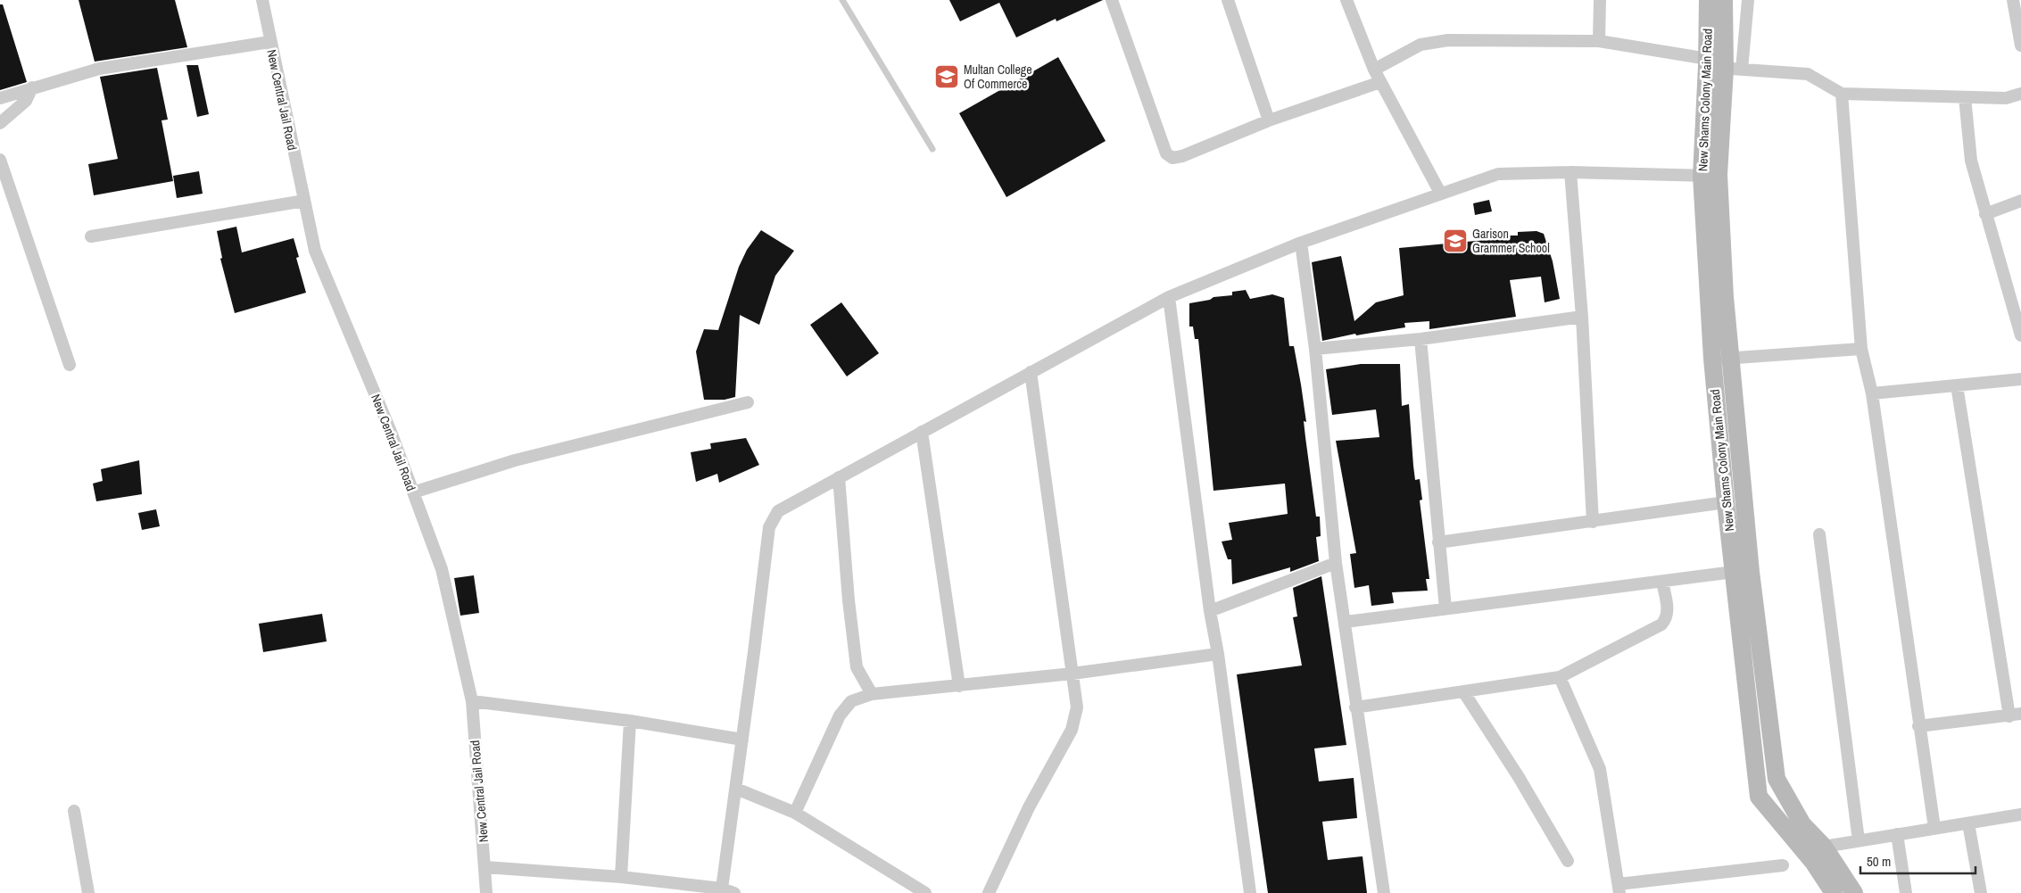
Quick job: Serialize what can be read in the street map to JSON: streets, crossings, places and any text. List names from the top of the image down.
{
  "streets": {
    "main road": ["New Shams Colony Main Road"],
    "street": ["New Central Jail Road"]
  },
  "places": {
    "school or university": ["Multan College Of Commerce", "Garison Grammer School"]
  },
  "scale_bar": "50 m"
}
